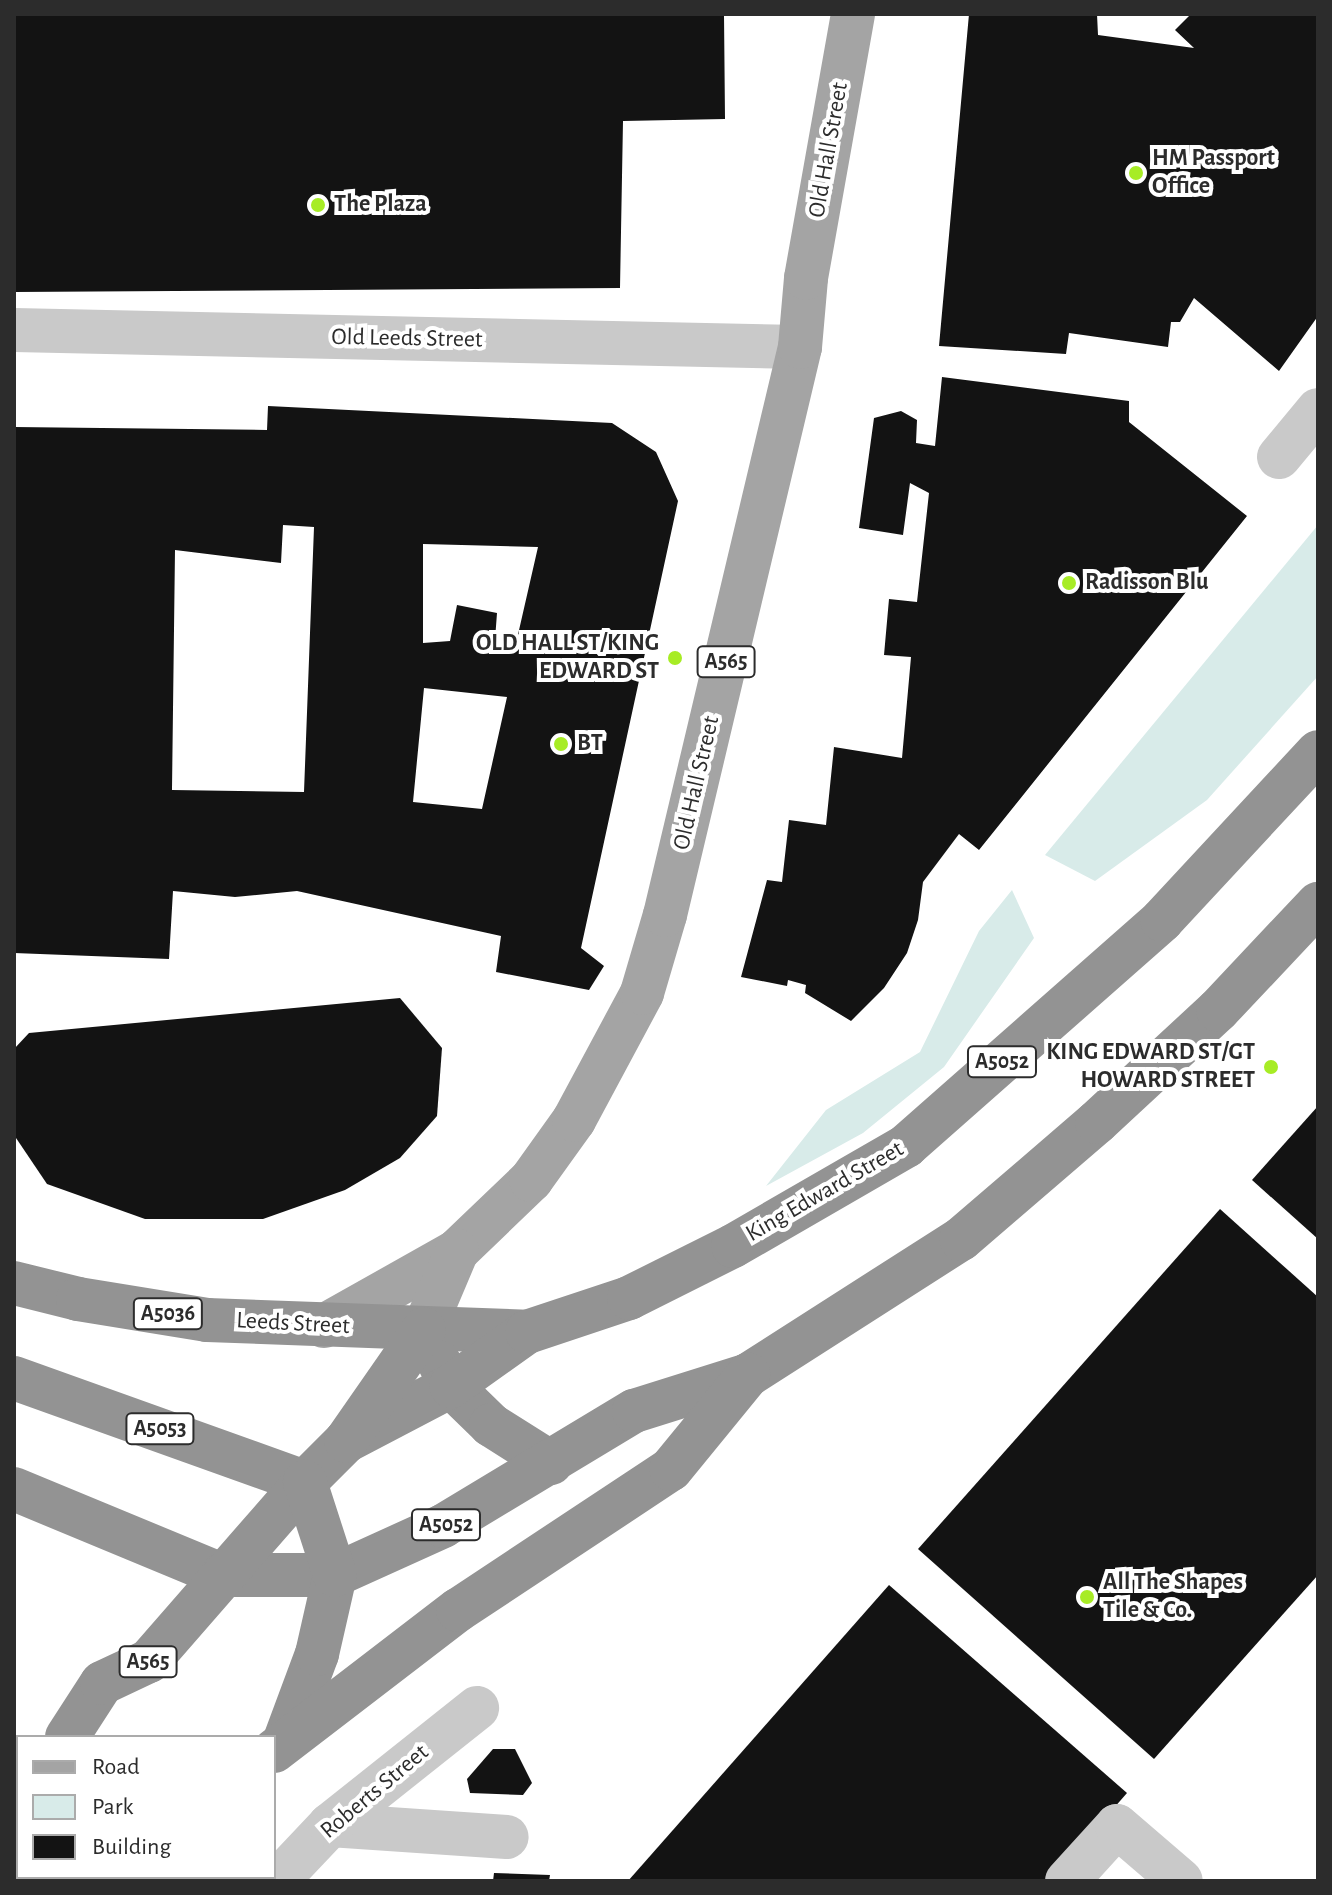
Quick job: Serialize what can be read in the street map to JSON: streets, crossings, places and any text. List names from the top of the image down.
{
  "streets": {
    "highway": [
      "A565",
      "A5052",
      "King Edward Street",
      "A5036",
      "Leeds Street",
      "A5053"
    ],
    "main road": ["Old Hall Street"],
    "street": ["Old Leeds Street", "Roberts Street"]
  },
  "crossings": [
    ["Old Hall Street", "Old Leeds Street"],
    ["Old Hall Street", "Leeds Street"],
    ["A565", "A5052"],
    ["A565", "King Edward Street"],
    ["A565", "A5053"],
    ["King Edward Street", "Leeds Street"]
  ],
  "places": [
    "HM Passport Office",
    "The Plaza",
    "Radisson Blu",
    "OLD HALL ST/KING EDWARD ST",
    "BT",
    "KING EDWARD ST/GT HOWARD STREET",
    "All The Shapes Tile & Co."
  ],
  "legend": ["Road", "Park", "Building"]
}
